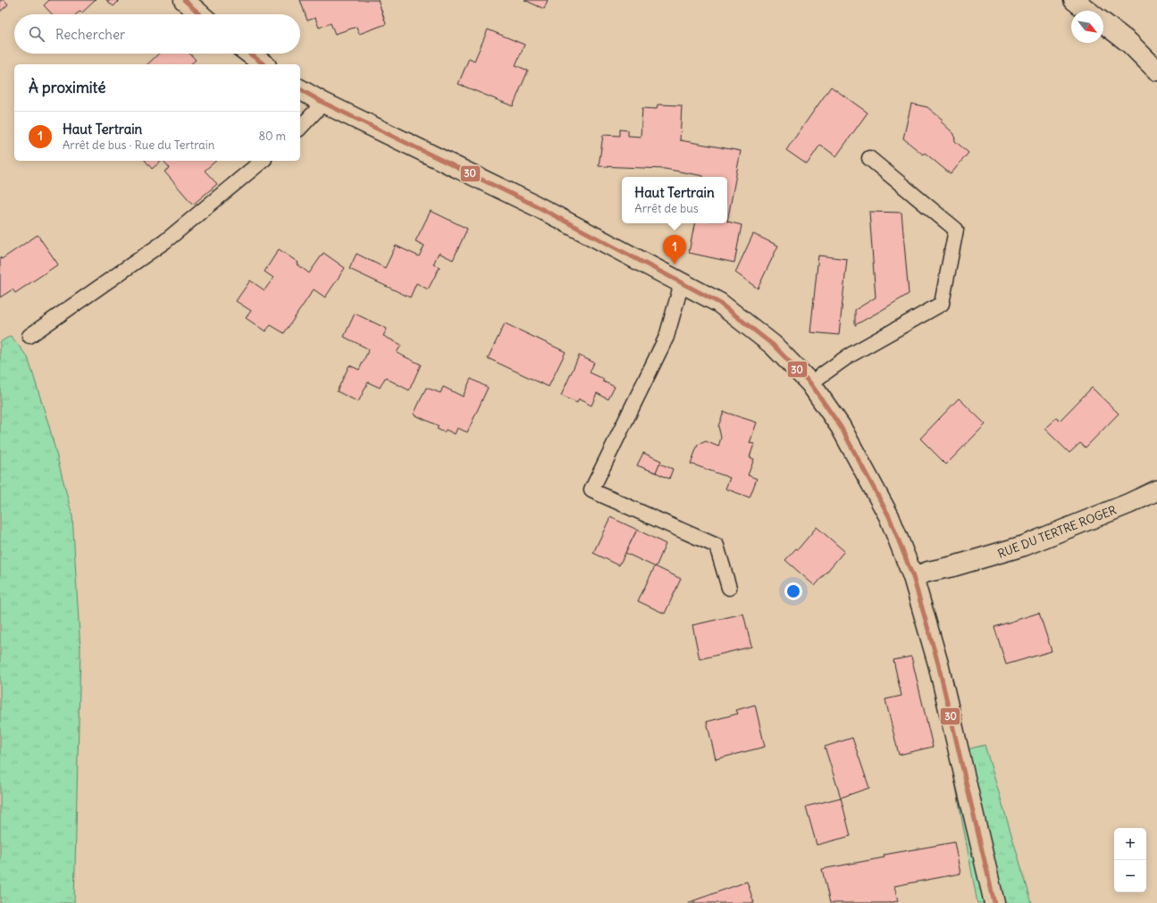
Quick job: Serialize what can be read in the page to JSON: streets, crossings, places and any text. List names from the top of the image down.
{
  "streets": {
    "street": ["RUE DU TERTRE ROGER"]
  },
  "lines": ["transit line 30"],
  "north": "bottom right",
  "page": {
    "search": "Rechercher",
    "heading": "À proximité",
    "list": [
      {
        "mark": "1",
        "name": "Haut Tertrain",
        "note": "Arrêt de bus · Rue du Tertrain",
        "value": "80 m"
      }
    ],
    "popup": ["Haut Tertrain", "Arrêt de bus"],
    "pins": "1",
    "map_buttons": ["+", "−"]
  }
}
